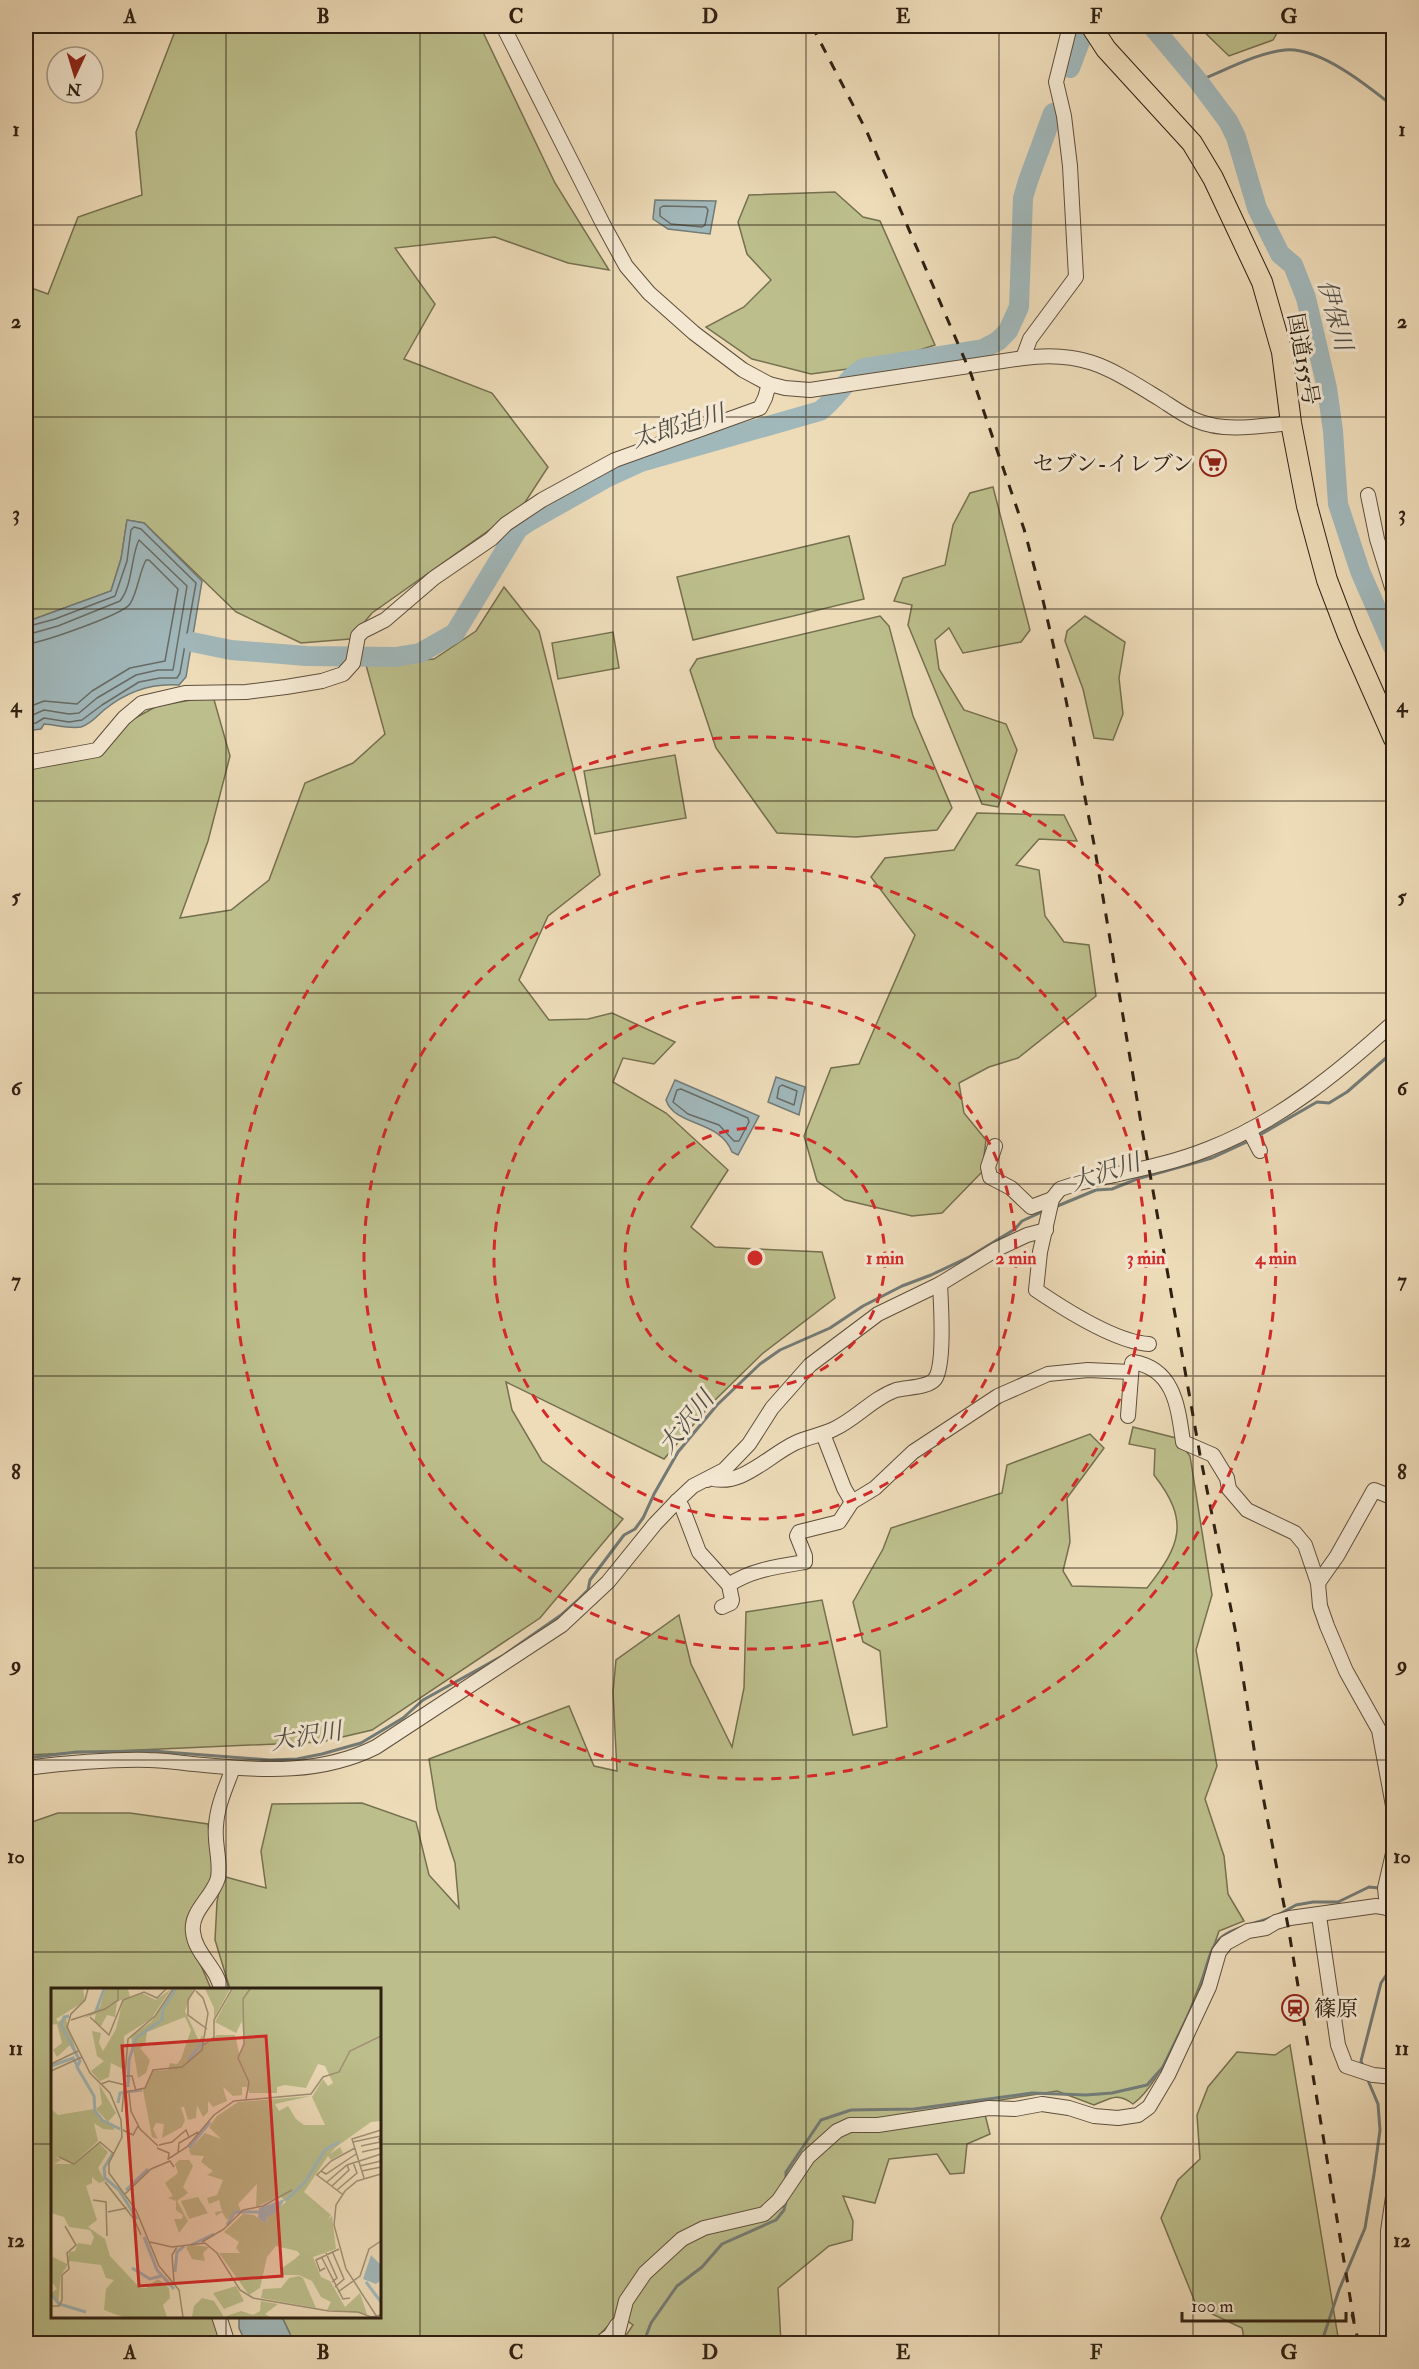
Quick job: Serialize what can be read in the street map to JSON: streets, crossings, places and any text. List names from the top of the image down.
{
  "streets": {
    "highway": ["国道155号"]
  },
  "water": ["伊保川", "太郎迫川", "大沢川"],
  "places": {
    "supermarket": ["セブン-イレブン"],
    "station": ["篠原"]
  },
  "scale_bar": "100 m",
  "north": "bottom",
  "grid": {
    "columns": [
      "A",
      "B",
      "C",
      "D",
      "E",
      "F",
      "G"
    ],
    "rows": [
      "1",
      "2",
      "3",
      "4",
      "5",
      "6",
      "7",
      "8",
      "9",
      "10",
      "11",
      "12"
    ]
  },
  "rings": [
    "1 min",
    "2 min",
    "3 min",
    "4 min"
  ]
}
